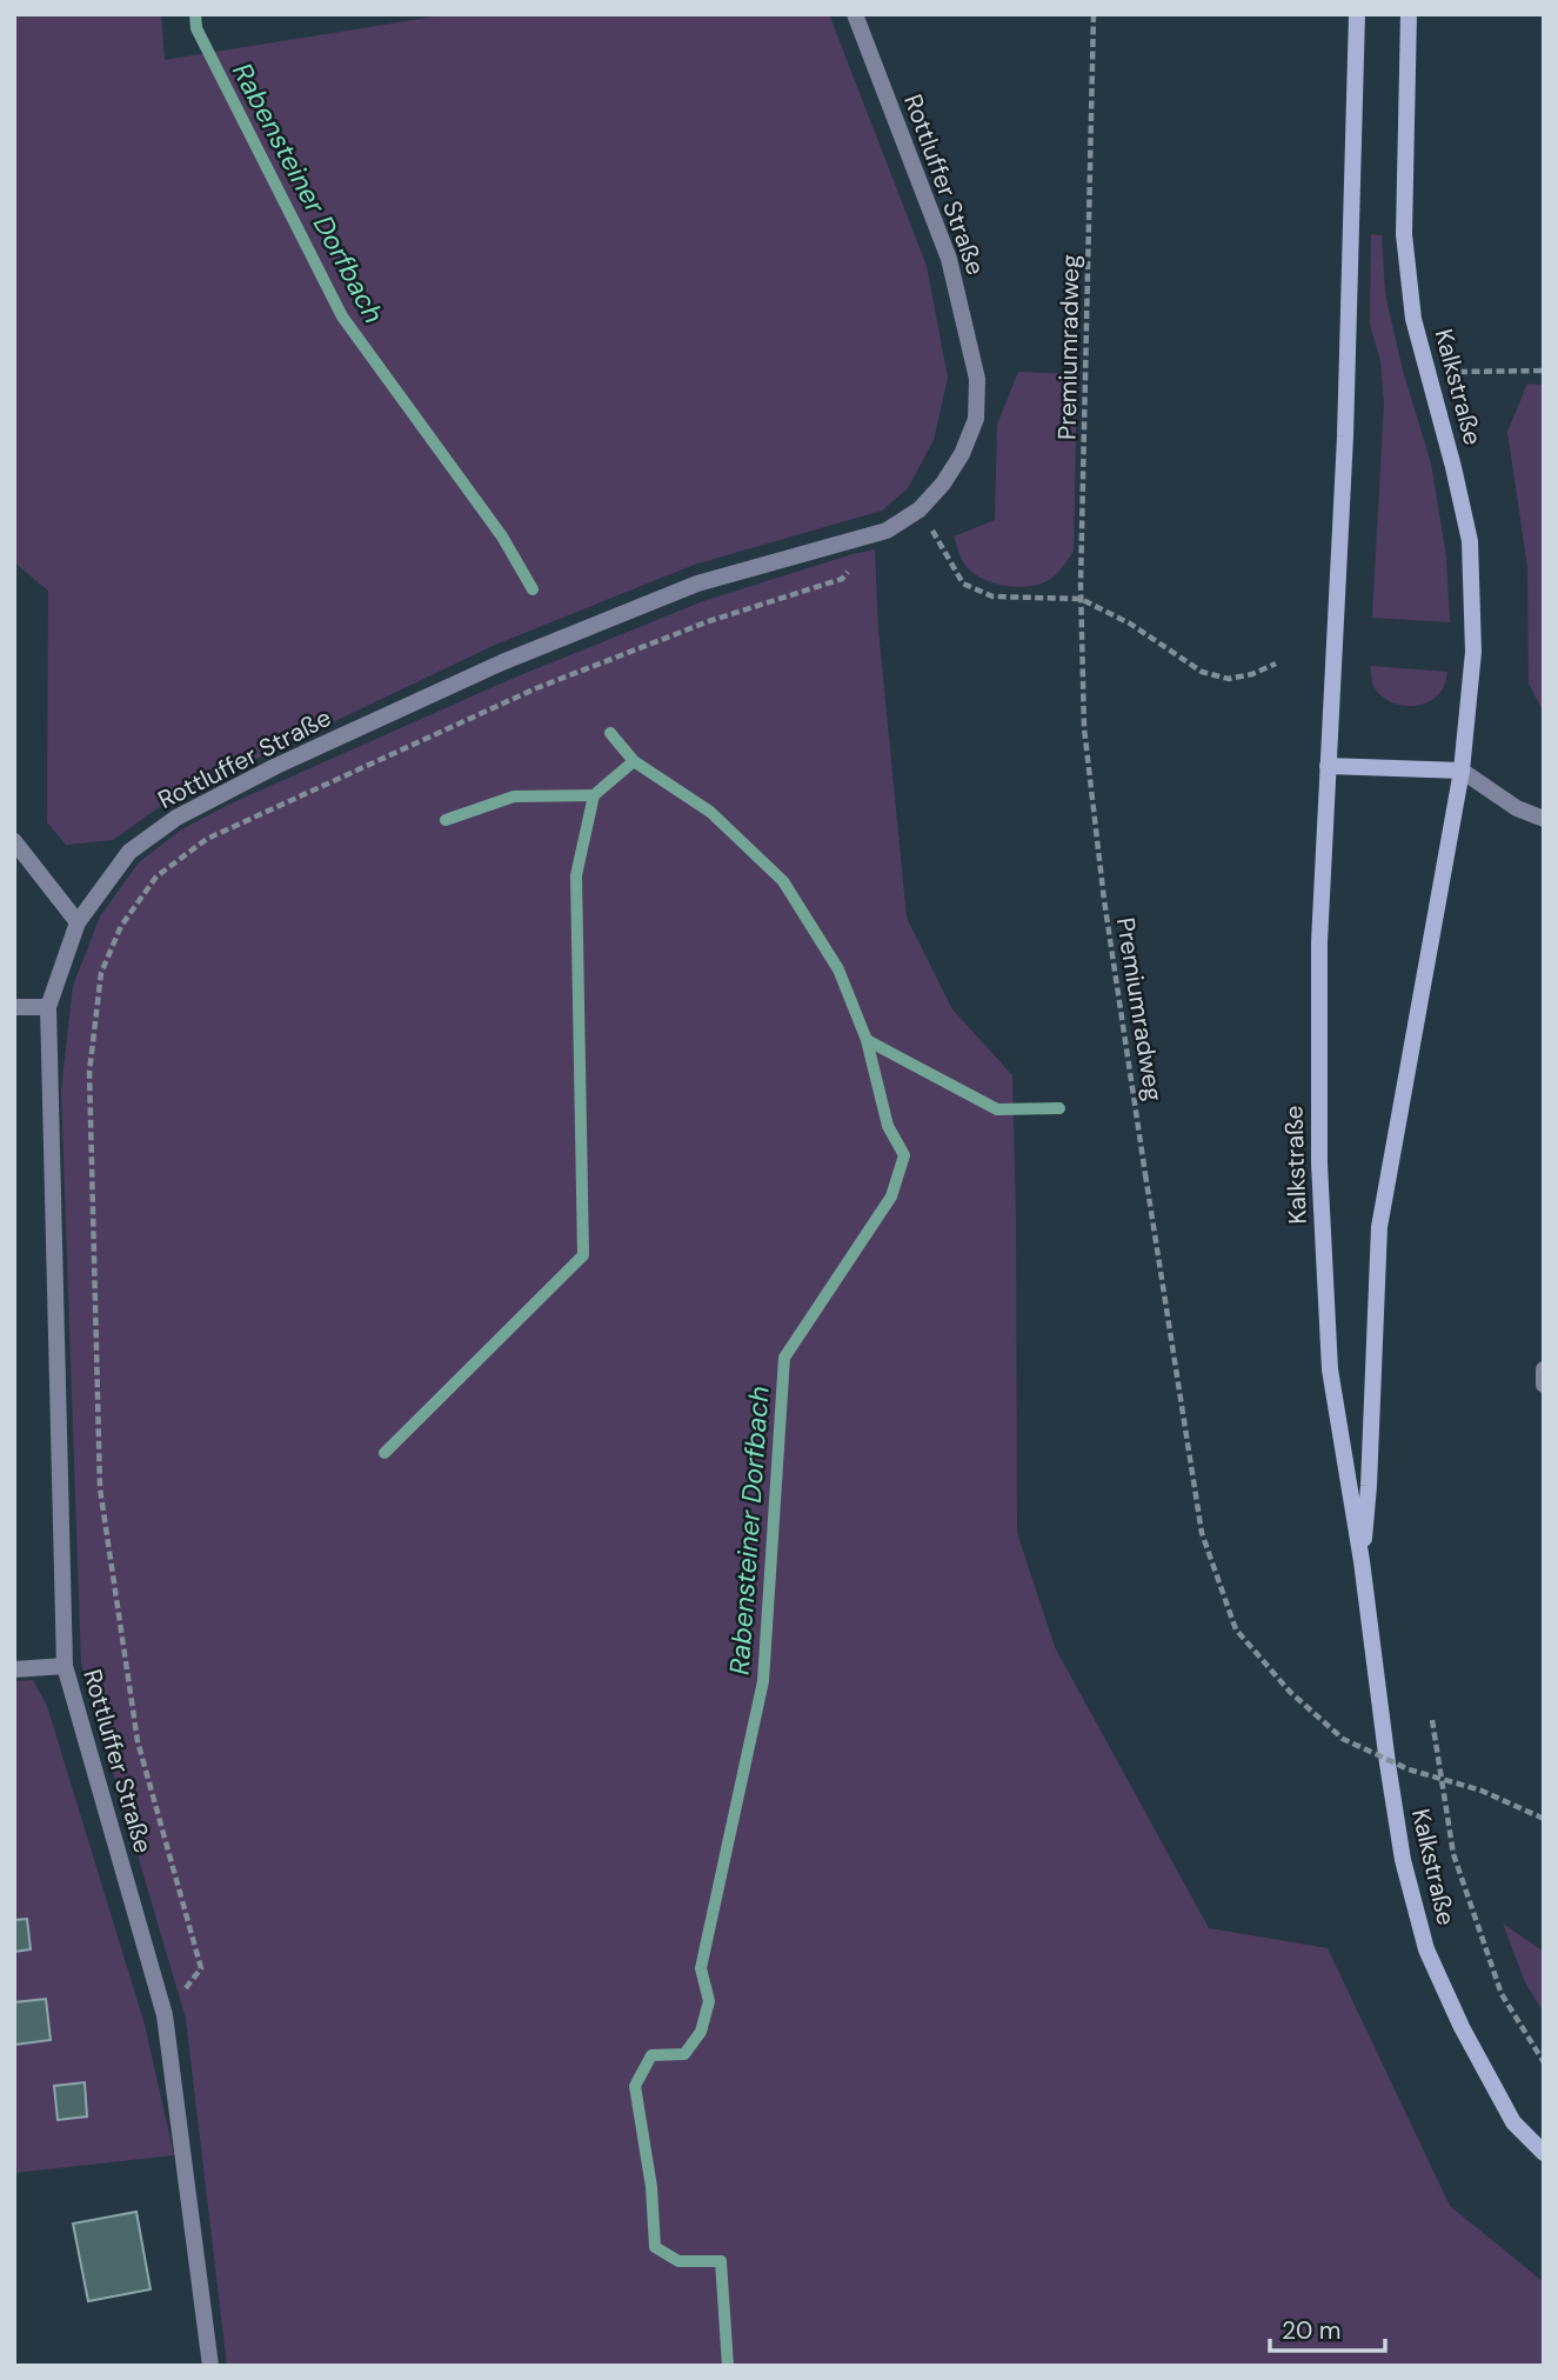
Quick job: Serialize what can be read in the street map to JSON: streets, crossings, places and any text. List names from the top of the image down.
{
  "streets": {
    "main road": ["Kalkstraße"],
    "street": ["Rottluffer Straße"],
    "path": ["Premiumradweg"]
  },
  "water": ["Rabensteiner Dorfbach"],
  "scale_bar": "20 m"
}
